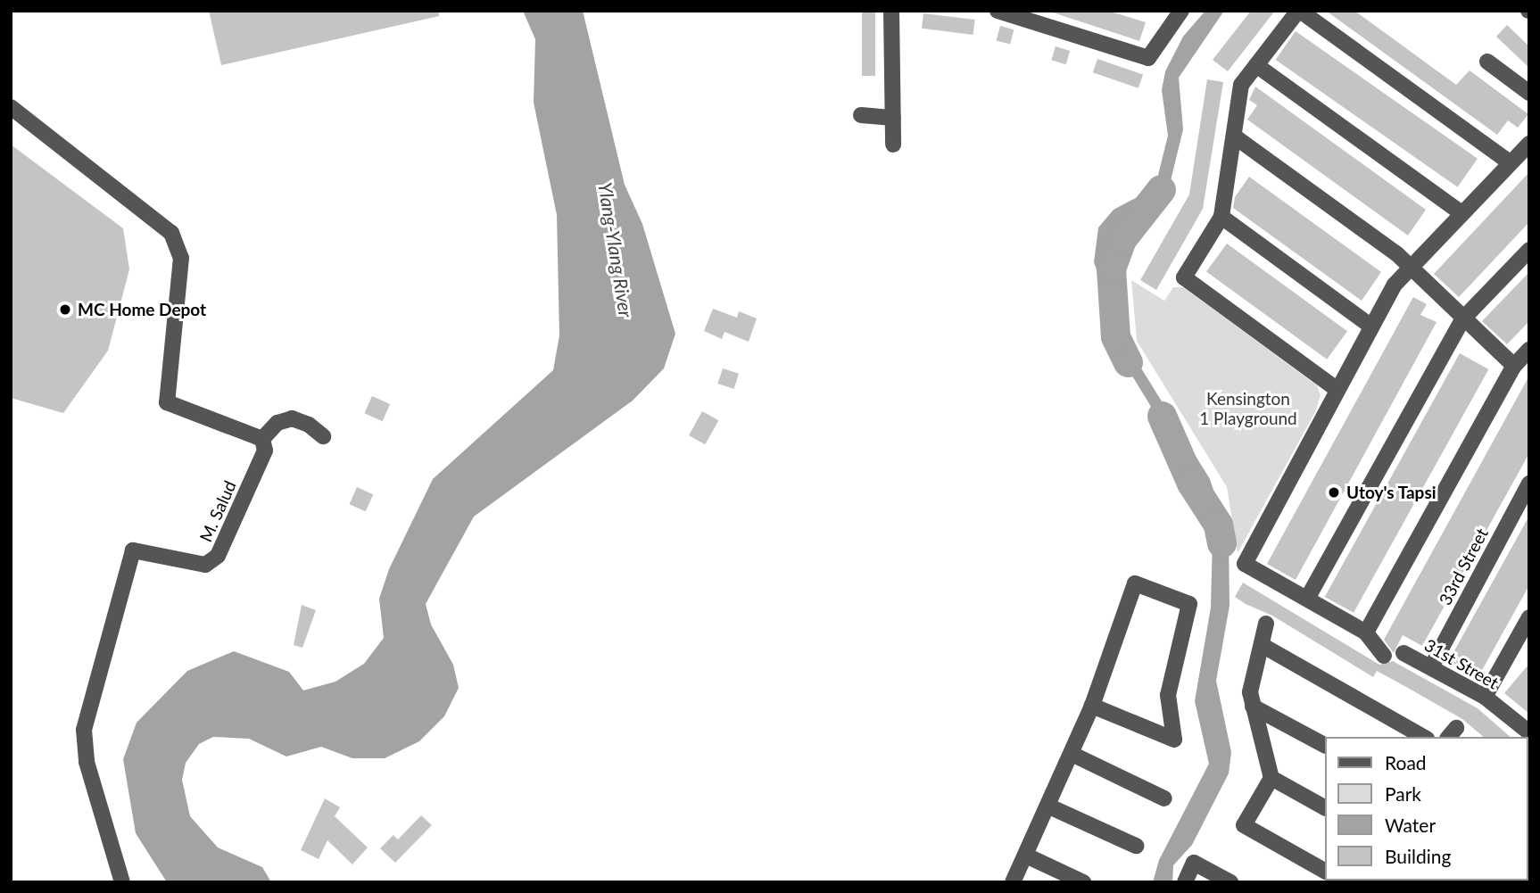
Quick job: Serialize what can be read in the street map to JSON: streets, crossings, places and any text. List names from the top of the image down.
{
  "streets": {
    "street": ["M. Salud", "33rd Street", "31st Street"]
  },
  "crossings": [
    ["33rd Street", "31st Street"]
  ],
  "water": ["Ylang-Ylang River"],
  "parks": ["Kensington 1 Playground"],
  "places": ["MC Home Depot", "Utoy's Tapsi"],
  "legend": [
    "Road",
    "Park",
    "Water",
    "Building"
  ]
}
